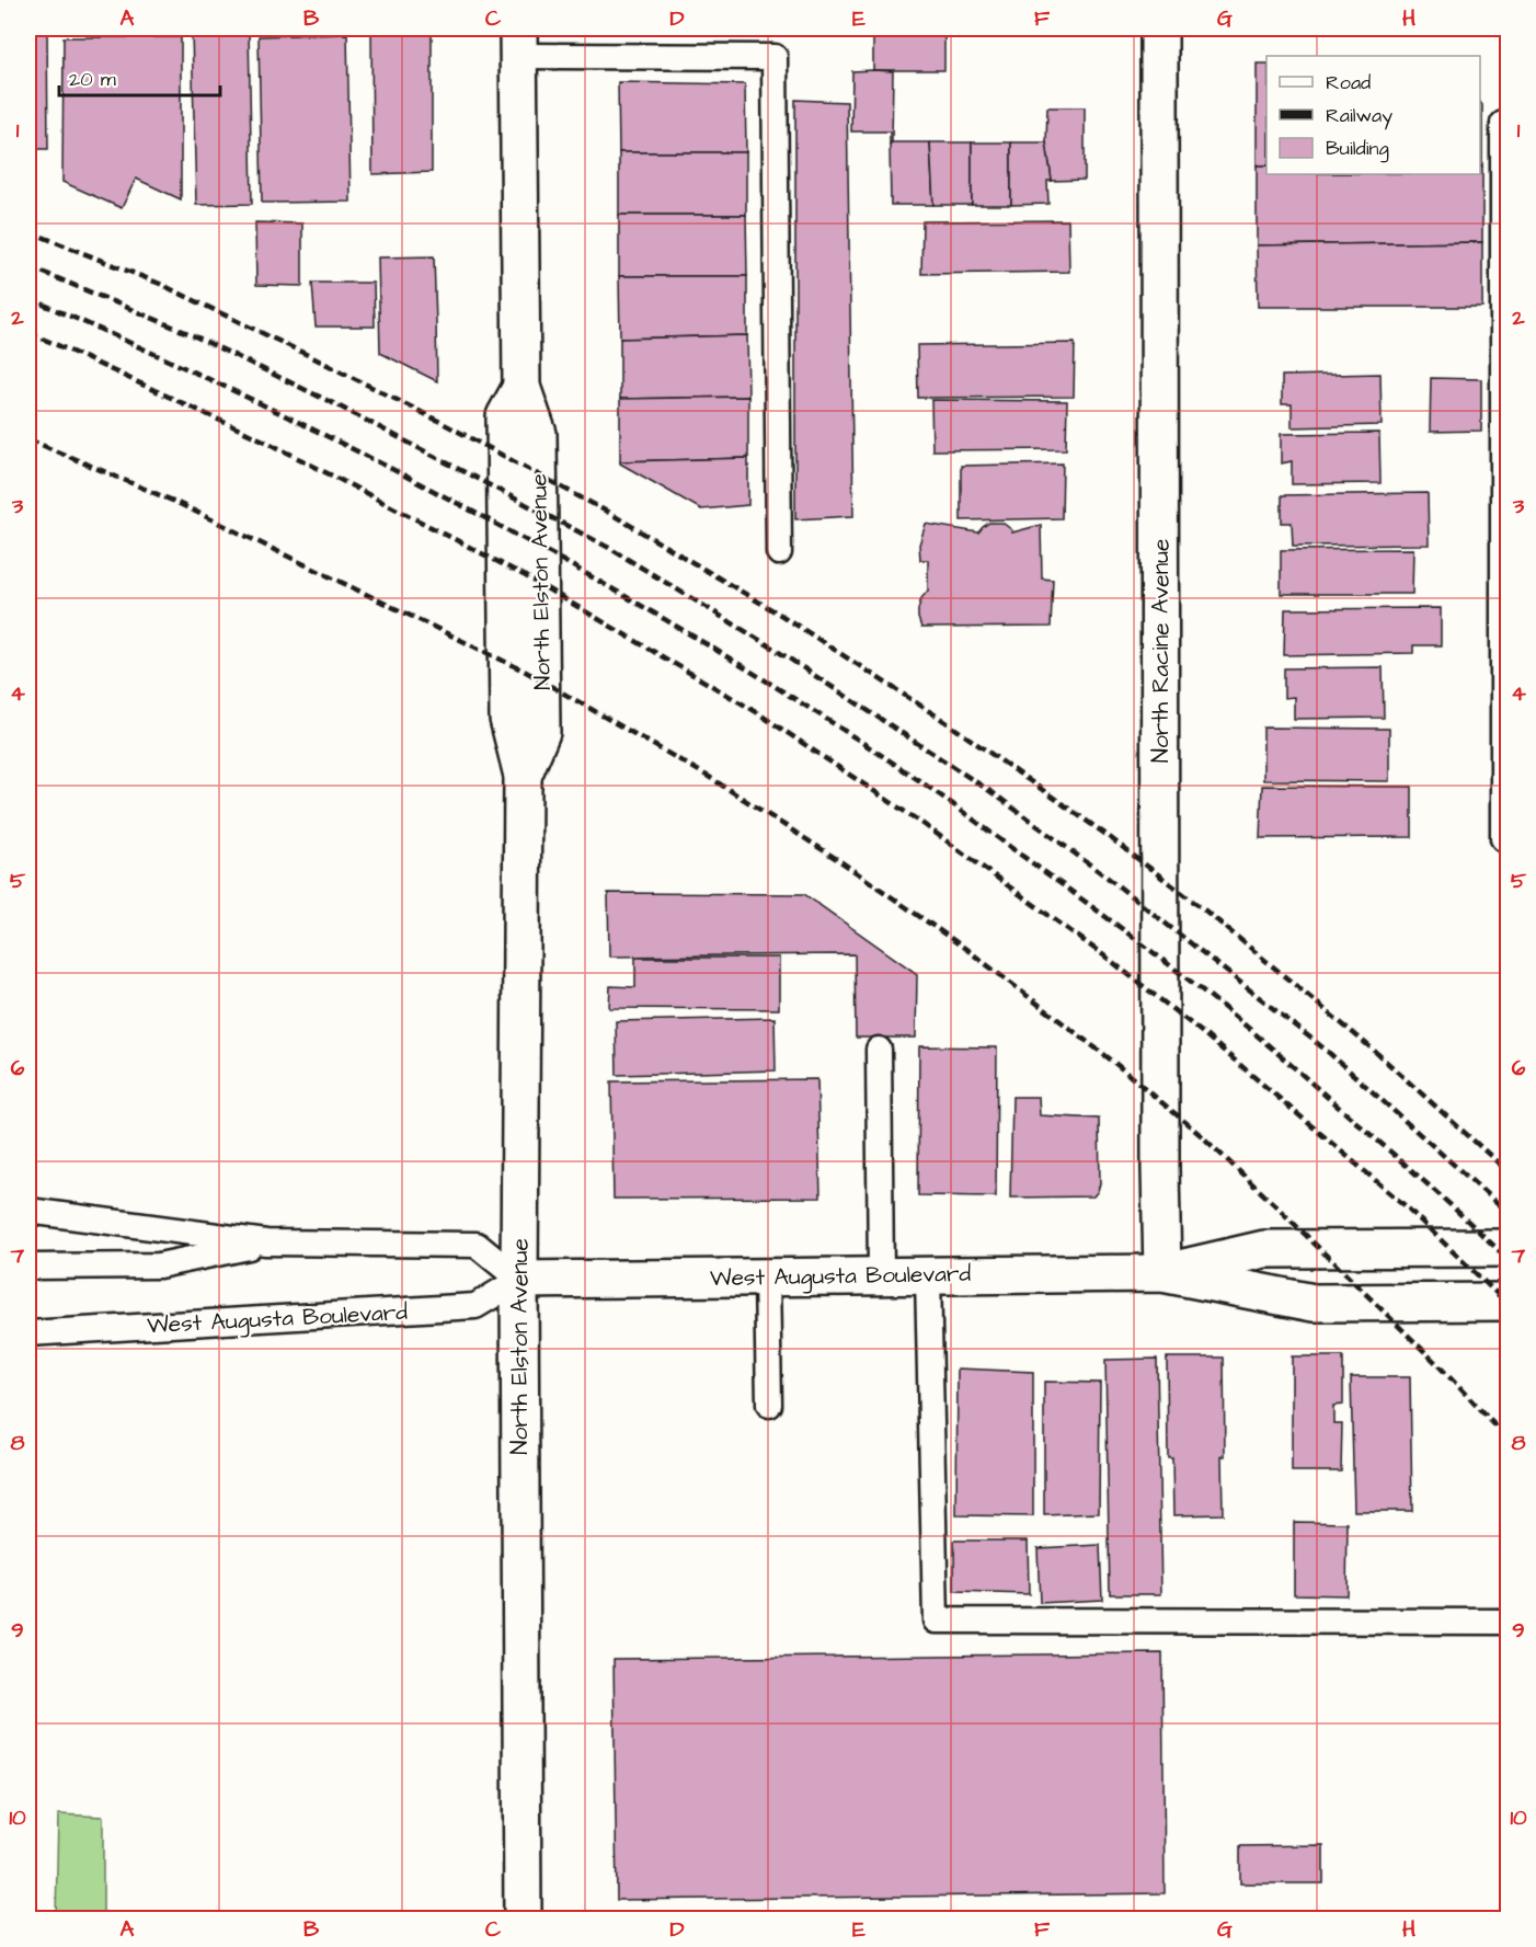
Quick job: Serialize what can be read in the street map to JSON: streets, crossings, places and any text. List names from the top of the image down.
{
  "streets": {
    "street": ["North Elston Avenue", "North Racine Avenue", "West Augusta Boulevard"]
  },
  "crossings": [
    ["North Elston Avenue", "West Augusta Boulevard"],
    ["North Racine Avenue", "West Augusta Boulevard"]
  ],
  "legend": ["Road", "Railway", "Building"],
  "scale_bar": "20 m",
  "grid": {
    "columns": [
      "A",
      "B",
      "C",
      "D",
      "E",
      "F",
      "G",
      "H"
    ],
    "rows": [
      "1",
      "2",
      "3",
      "4",
      "5",
      "6",
      "7",
      "8",
      "9",
      "10"
    ]
  }
}
